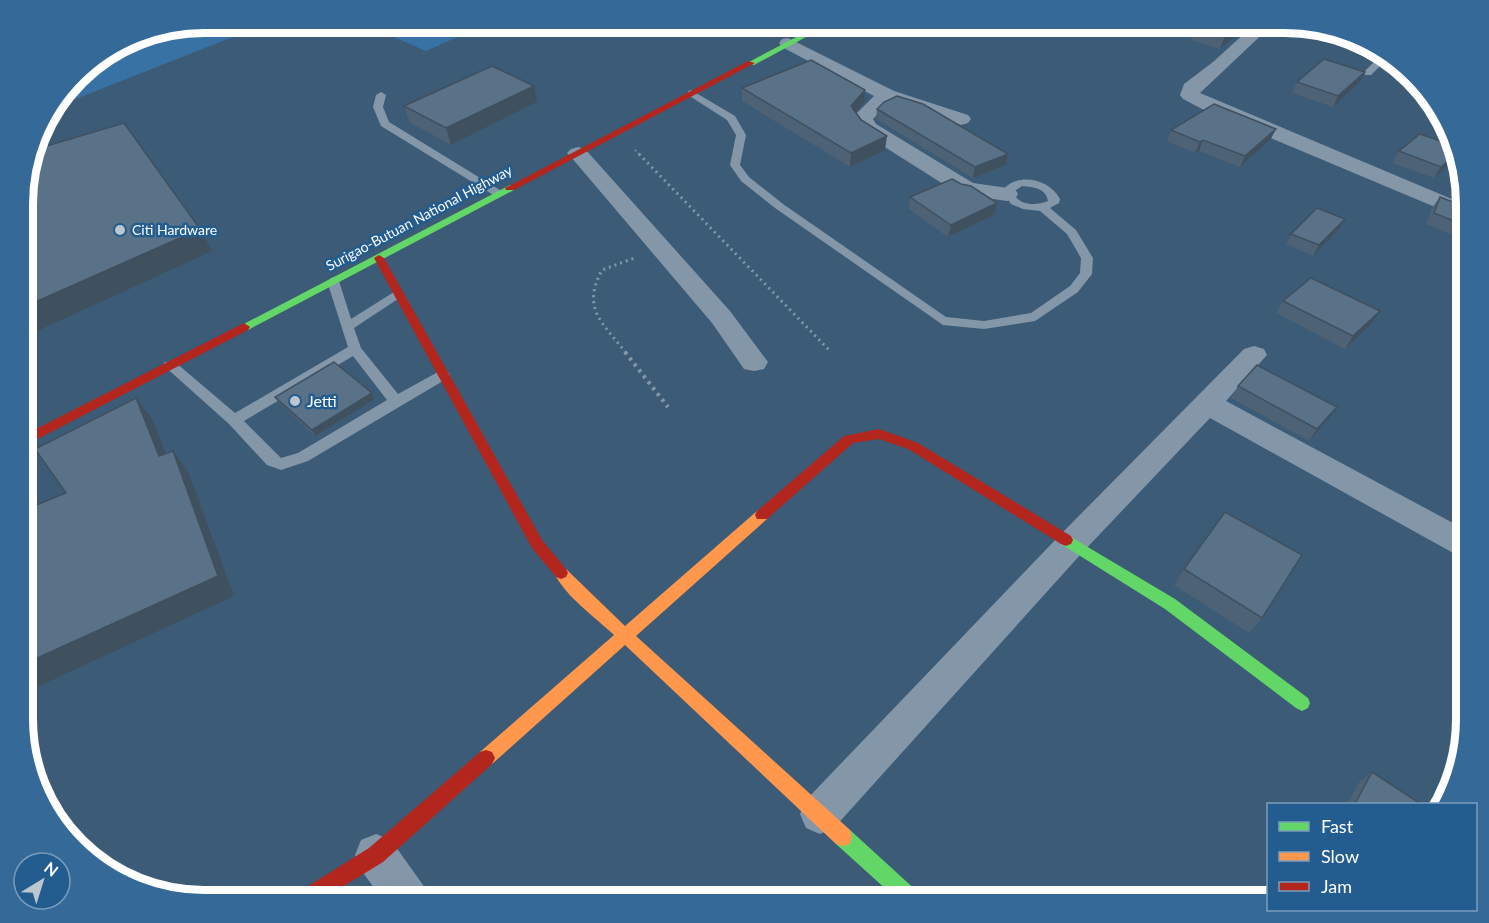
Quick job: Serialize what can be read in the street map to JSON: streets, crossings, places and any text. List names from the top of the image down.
{
  "streets": {
    "main road": ["Surigao-Butuan National Highway"]
  },
  "places": ["Citi Hardware", "Jetti"],
  "legend": ["Fast", "Slow", "Jam"],
  "north": "top right"
}
